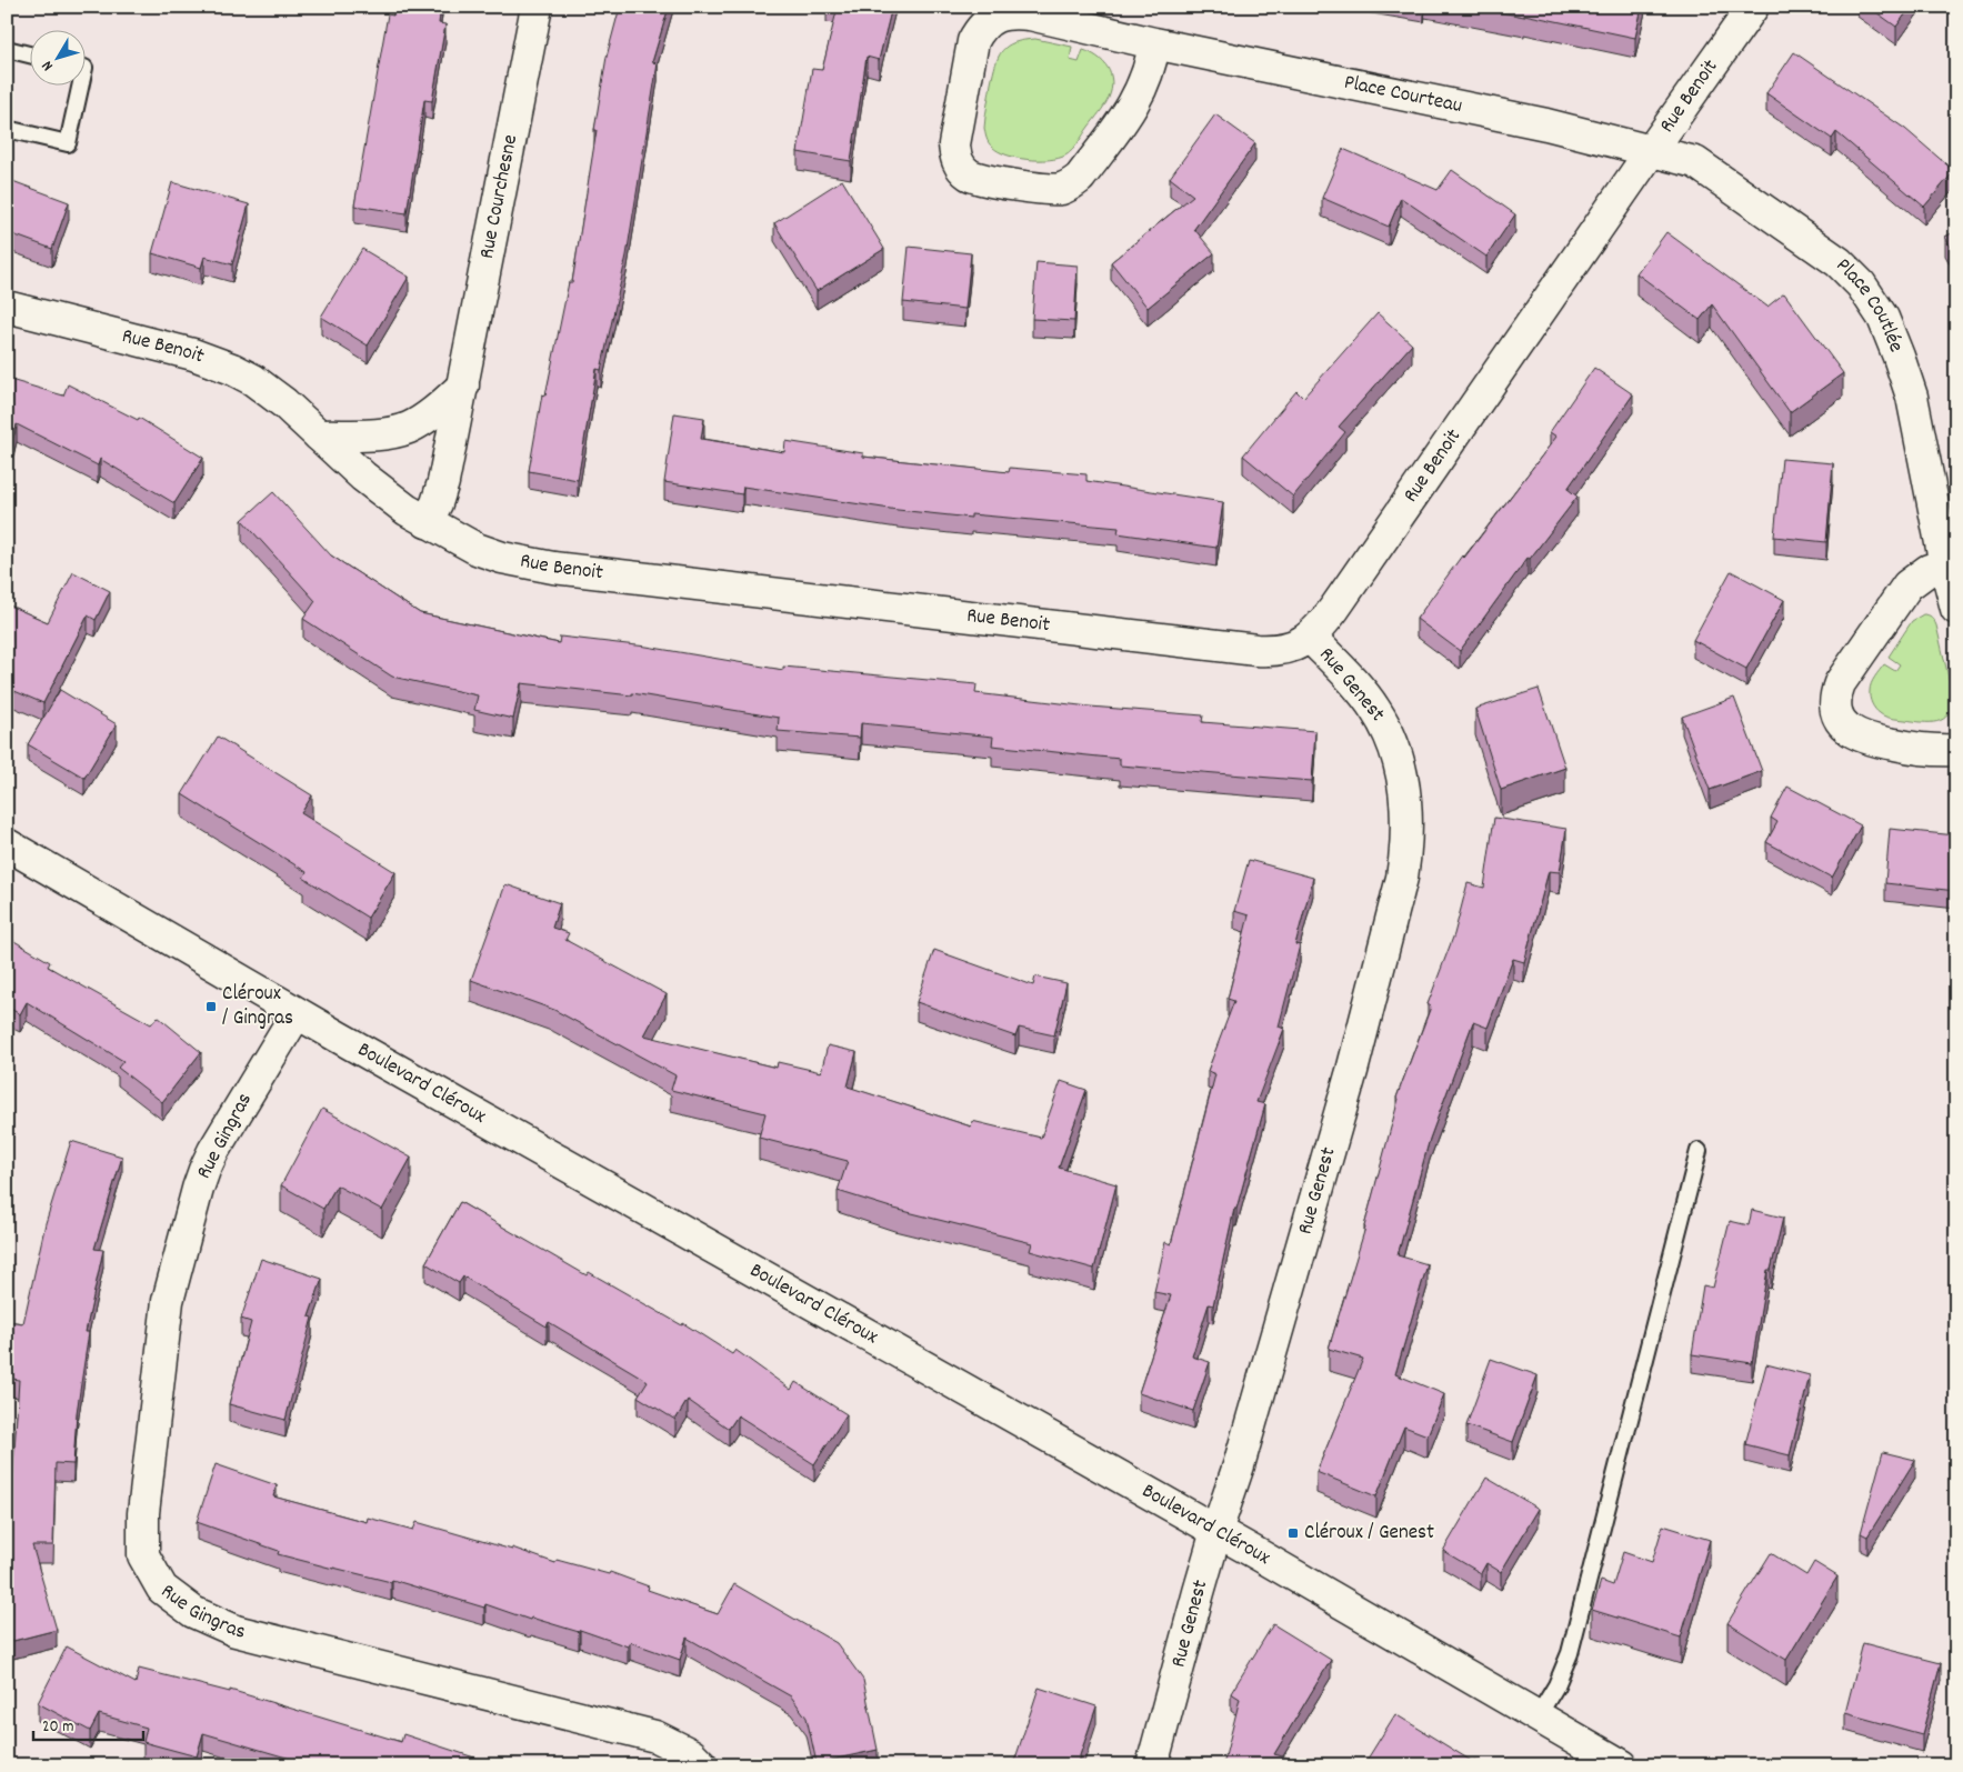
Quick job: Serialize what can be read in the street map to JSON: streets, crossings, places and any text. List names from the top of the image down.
{
  "streets": {
    "street": [
      "Place Courteau",
      "Rue Benoit",
      "Rue Courchesne",
      "Place Coutlée",
      "Rue Genest",
      "Boulevard Cléroux",
      "Rue Gingras"
    ]
  },
  "crossings": [
    ["Place Courteau", "Rue Benoit"],
    ["Place Courteau", "Place Coutlée"],
    ["Rue Benoit", "Rue Courchesne"],
    ["Rue Benoit", "Place Coutlée"],
    ["Rue Benoit", "Rue Genest"],
    ["Rue Genest", "Boulevard Cléroux"],
    ["Boulevard Cléroux", "Rue Gingras"]
  ],
  "places": {
    "transit": ["Cléroux / Gingras", "Cléroux / Genest"]
  },
  "scale_bar": "20 m",
  "north": "bottom left"
}
